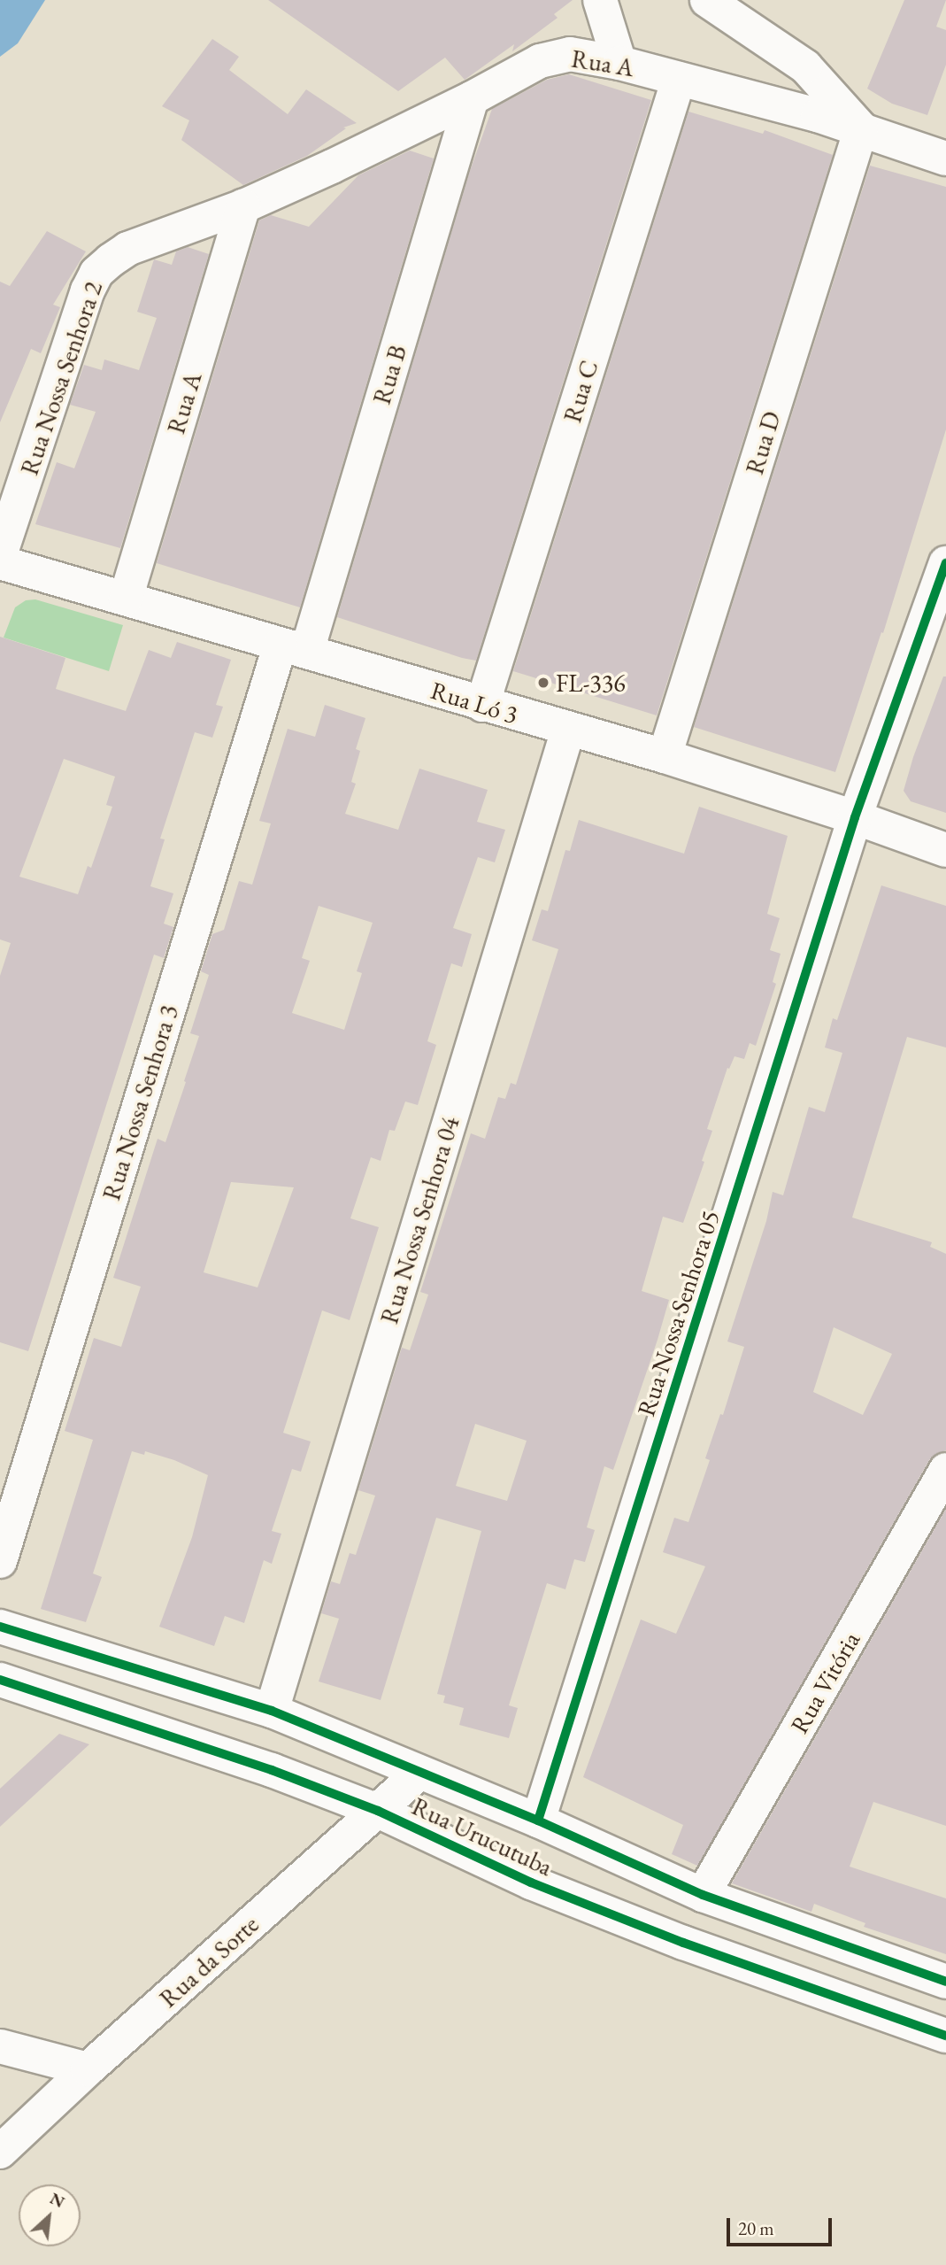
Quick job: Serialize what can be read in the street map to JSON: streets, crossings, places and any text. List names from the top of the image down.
{
  "streets": {
    "street": [
      "Rua A",
      "Rua B",
      "Rua Nossa Senhora 2",
      "Rua C",
      "Rua D",
      "Rua Ló 3",
      "Rua Nossa Senhora 3",
      "Rua Nossa Senhora 04",
      "Rua Nossa Senhora 05",
      "Rua Vitória",
      "Rua Urucutuba",
      "Rua da Sorte"
    ]
  },
  "crossings": [
    ["Rua A", "Rua B"],
    ["Rua A", "Rua Nossa Senhora 2"],
    ["Rua A", "Rua C"],
    ["Rua A", "Rua D"],
    ["Rua A", "Rua Ló 3"],
    ["Rua B", "Rua Ló 3"],
    ["Rua B", "Rua Nossa Senhora 3"],
    ["Rua C", "Rua Ló 3"],
    ["Rua D", "Rua Ló 3"],
    ["Rua Ló 3", "Rua Nossa Senhora 3"],
    ["Rua Ló 3", "Rua Nossa Senhora 04"],
    ["Rua Ló 3", "Rua Nossa Senhora 05"],
    ["Rua Nossa Senhora 04", "Rua Urucutuba"],
    ["Rua Nossa Senhora 05", "Rua Urucutuba"],
    ["Rua Vitória", "Rua Urucutuba"],
    ["Rua Urucutuba", "Rua da Sorte"]
  ],
  "places": ["FL-336"],
  "scale_bar": "20 m",
  "north": "top right"
}
